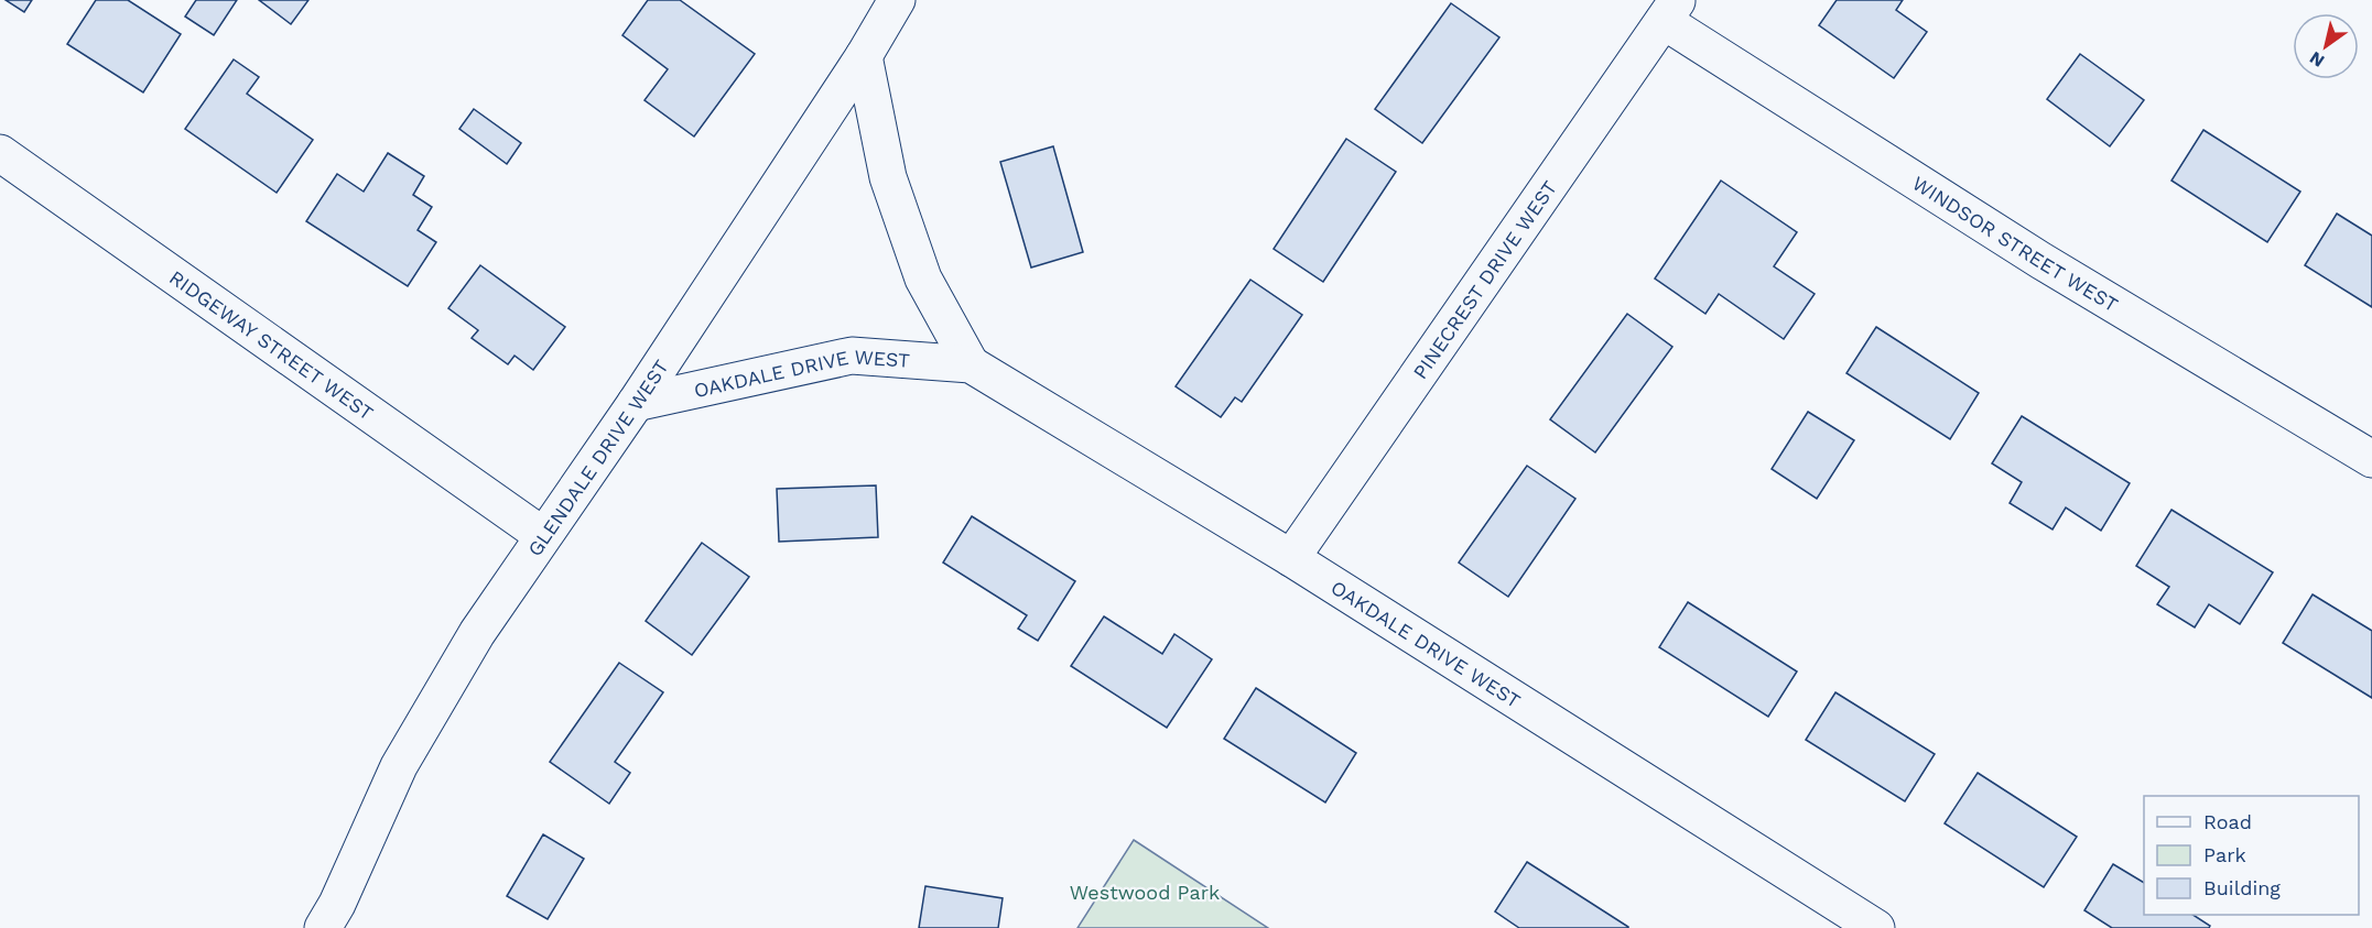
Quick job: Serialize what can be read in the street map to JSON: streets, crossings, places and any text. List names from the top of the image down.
{
  "streets": {
    "street": [
      "WINDSOR STREET WEST",
      "PINECREST DRIVE WEST",
      "RIDGEWAY STREET WEST",
      "OAKDALE DRIVE WEST",
      "GLENDALE DRIVE WEST"
    ]
  },
  "crossings": [
    ["WINDSOR STREET WEST", "PINECREST DRIVE WEST"],
    ["PINECREST DRIVE WEST", "OAKDALE DRIVE WEST"],
    ["RIDGEWAY STREET WEST", "GLENDALE DRIVE WEST"],
    ["OAKDALE DRIVE WEST", "GLENDALE DRIVE WEST"]
  ],
  "parks": ["Westwood Park"],
  "legend": ["Road", "Park", "Building"],
  "north": "bottom left"
}
